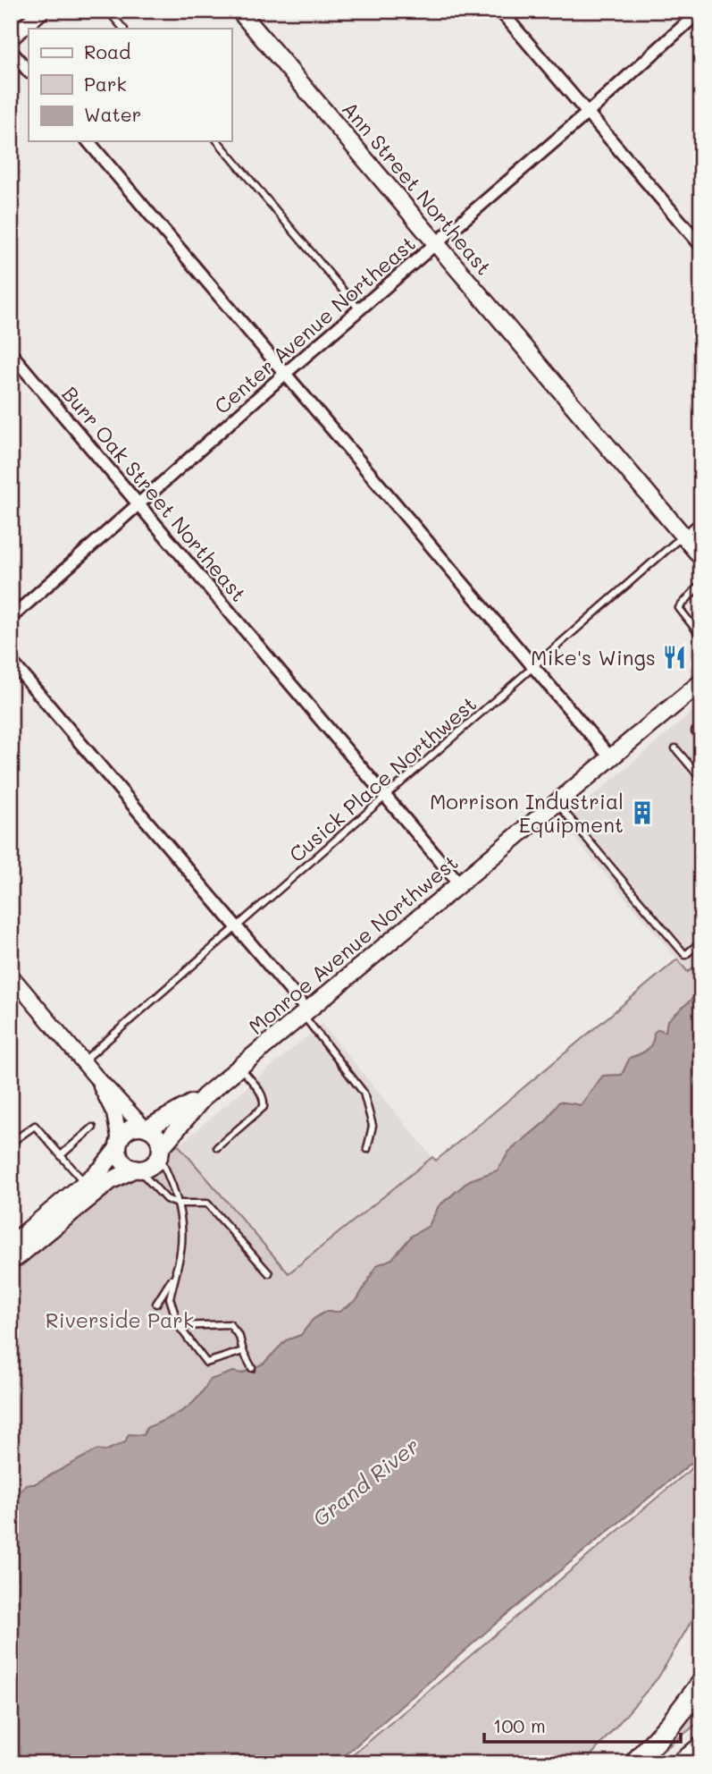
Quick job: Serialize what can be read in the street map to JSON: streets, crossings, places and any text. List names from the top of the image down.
{
  "streets": {
    "main road": ["Ann Street Northeast", "Monroe Avenue Northwest"],
    "street": ["Center Avenue Northeast", "Burr Oak Street Northeast"],
    "lane": ["Cusick Place Northwest"]
  },
  "crossings": [
    ["Ann Street Northeast", "Center Avenue Northeast"],
    ["Ann Street Northeast", "Cusick Place Northwest"],
    ["Center Avenue Northeast", "Burr Oak Street Northeast"],
    ["Burr Oak Street Northeast", "Cusick Place Northwest"],
    ["Burr Oak Street Northeast", "Monroe Avenue Northwest"]
  ],
  "water": ["Grand River"],
  "parks": ["Riverside Park"],
  "places": {
    "restaurant": ["Mike's Wings"],
    "building": ["Morrison Industrial Equipment"]
  },
  "legend": ["Road", "Park", "Water"],
  "scale_bar": "100 m"
}
